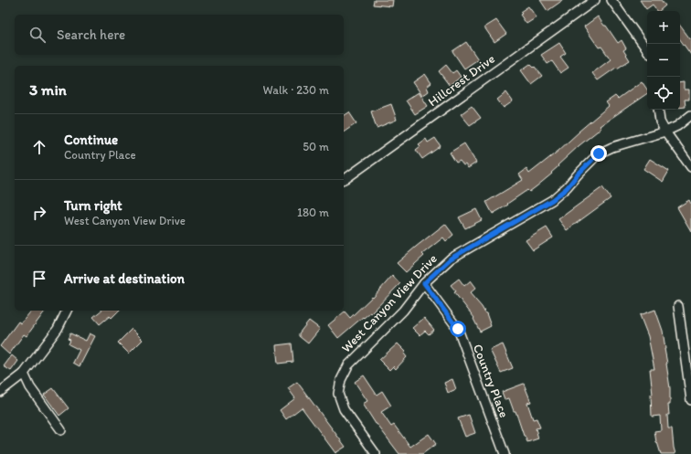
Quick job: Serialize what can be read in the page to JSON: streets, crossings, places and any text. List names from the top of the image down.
{
  "streets": {
    "street": ["Hillcrest Drive", "West Canyon View Drive", "Country Place"]
  },
  "crossings": [
    ["West Canyon View Drive", "Country Place"]
  ],
  "page": {
    "map_buttons": ["+", "−"],
    "search": "Search here",
    "heading": ["3 min", "Walk · 230 m"],
    "list": [
      ["Continue", "Country Place", "50 m"],
      ["Turn right", "West Canyon View Drive", "180 m"],
      "Arrive at destination"
    ]
  }
}
